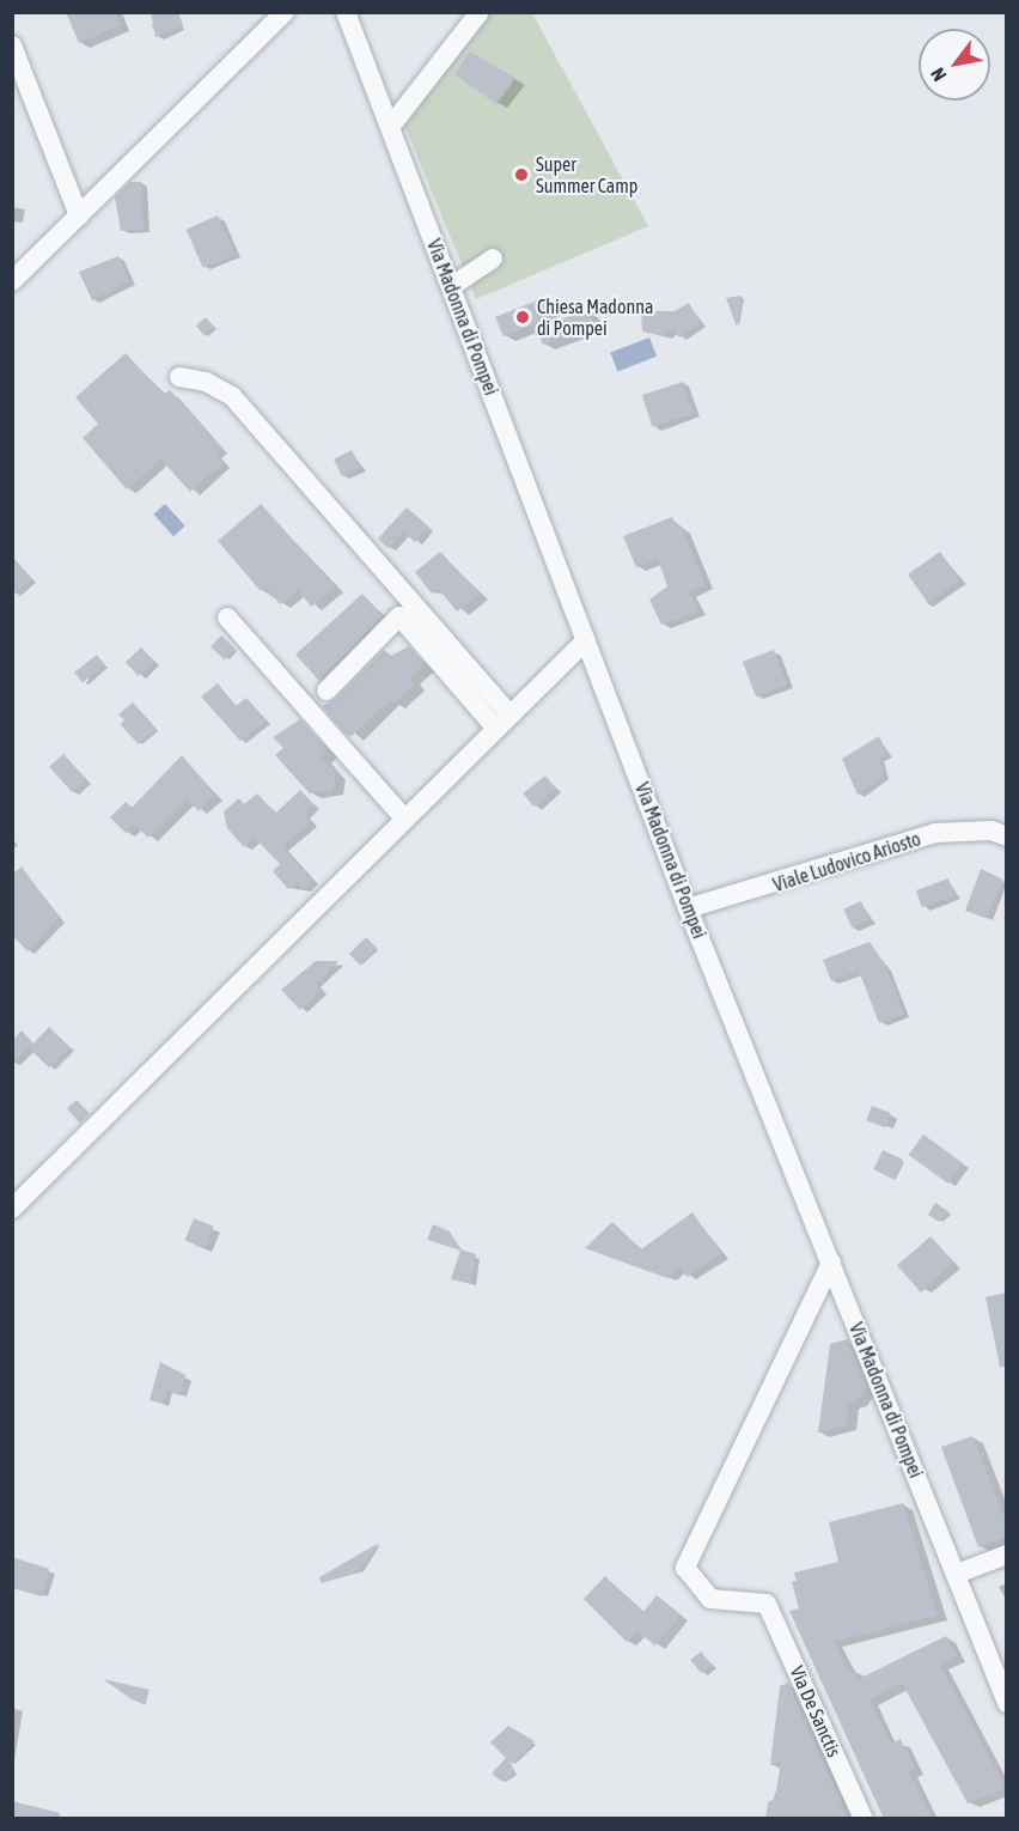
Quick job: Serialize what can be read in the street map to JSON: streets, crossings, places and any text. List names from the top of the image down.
{
  "streets": {
    "street": ["Via Madonna di Pompei", "Viale Ludovico Ariosto", "Via De Sanctis"]
  },
  "crossings": [
    ["Via Madonna di Pompei", "Viale Ludovico Ariosto"],
    ["Via Madonna di Pompei", "Via De Sanctis"]
  ],
  "places": ["Super Summer Camp", "Chiesa Madonna di Pompei"],
  "north": "bottom left"
}
